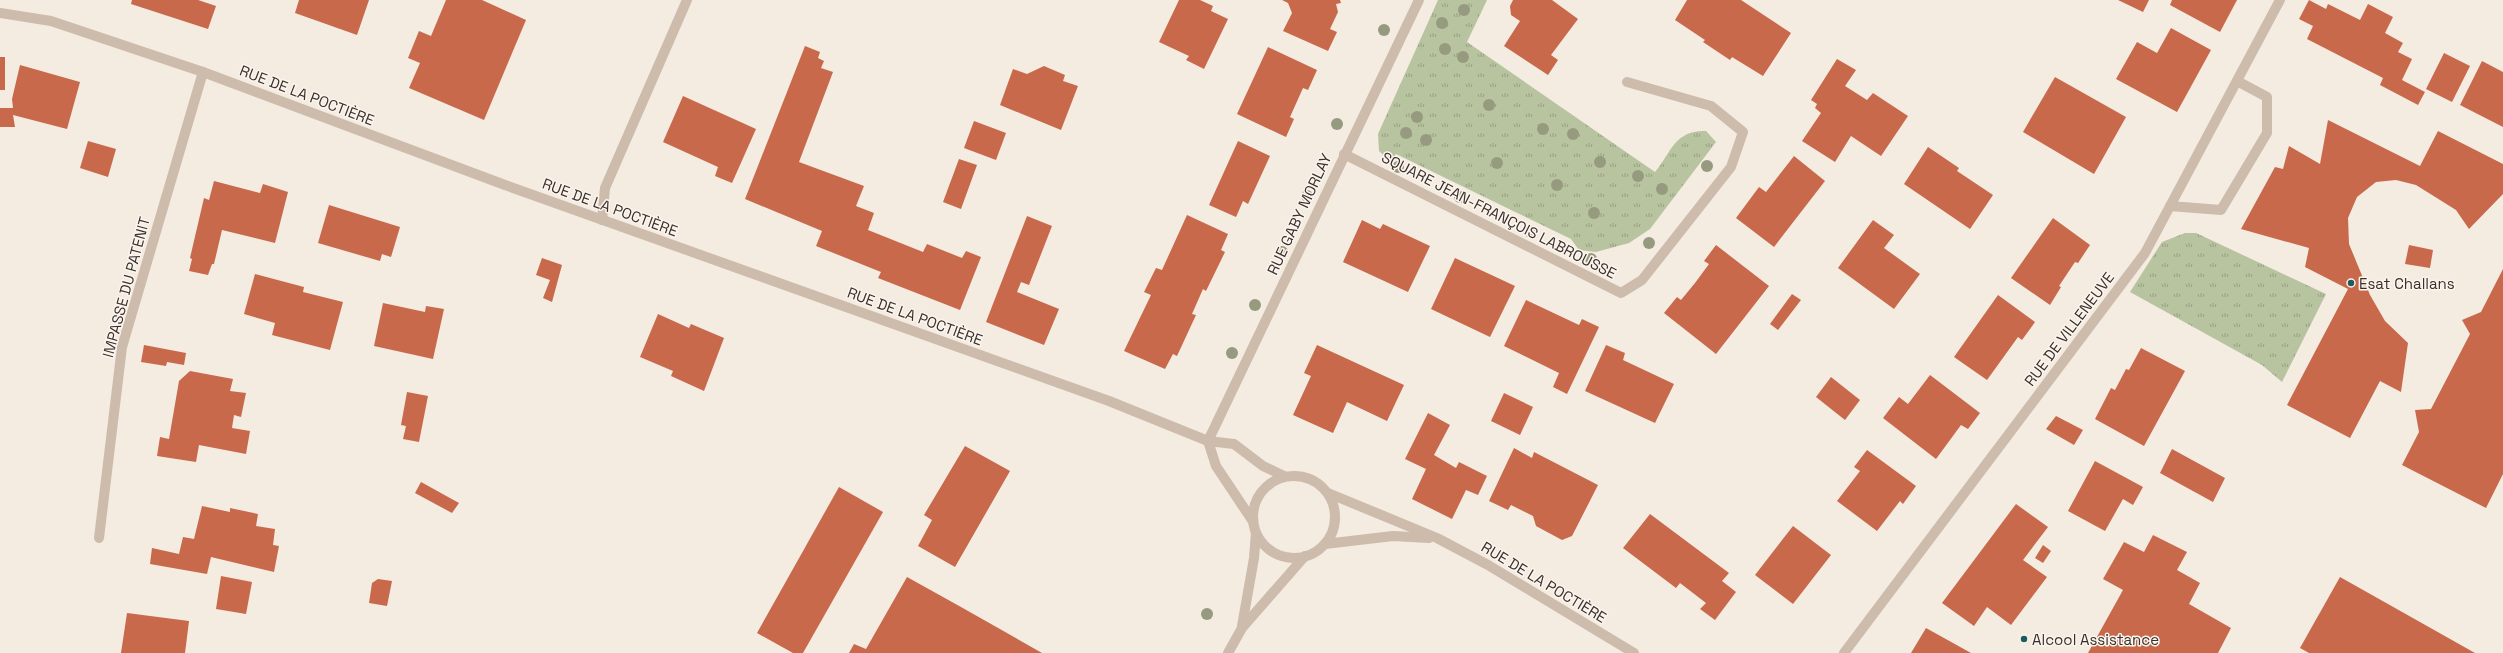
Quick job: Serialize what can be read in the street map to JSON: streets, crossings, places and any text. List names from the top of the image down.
{
  "streets": {
    "street": [
      "RUE DE LA POCTIÈRE",
      "RUE GABY MORLAY",
      "SQUARE JEAN-FRANÇOIS LABROUSSE",
      "IMPASSE DU PATENIT",
      "RUE DE VILLENEUVE"
    ]
  },
  "crossings": [
    ["RUE DE LA POCTIÈRE", "RUE GABY MORLAY"],
    ["RUE DE LA POCTIÈRE", "IMPASSE DU PATENIT"],
    ["RUE GABY MORLAY", "SQUARE JEAN-FRANÇOIS LABROUSSE"]
  ],
  "places": ["Esat Challans", "Alcool Assistance"]
}
